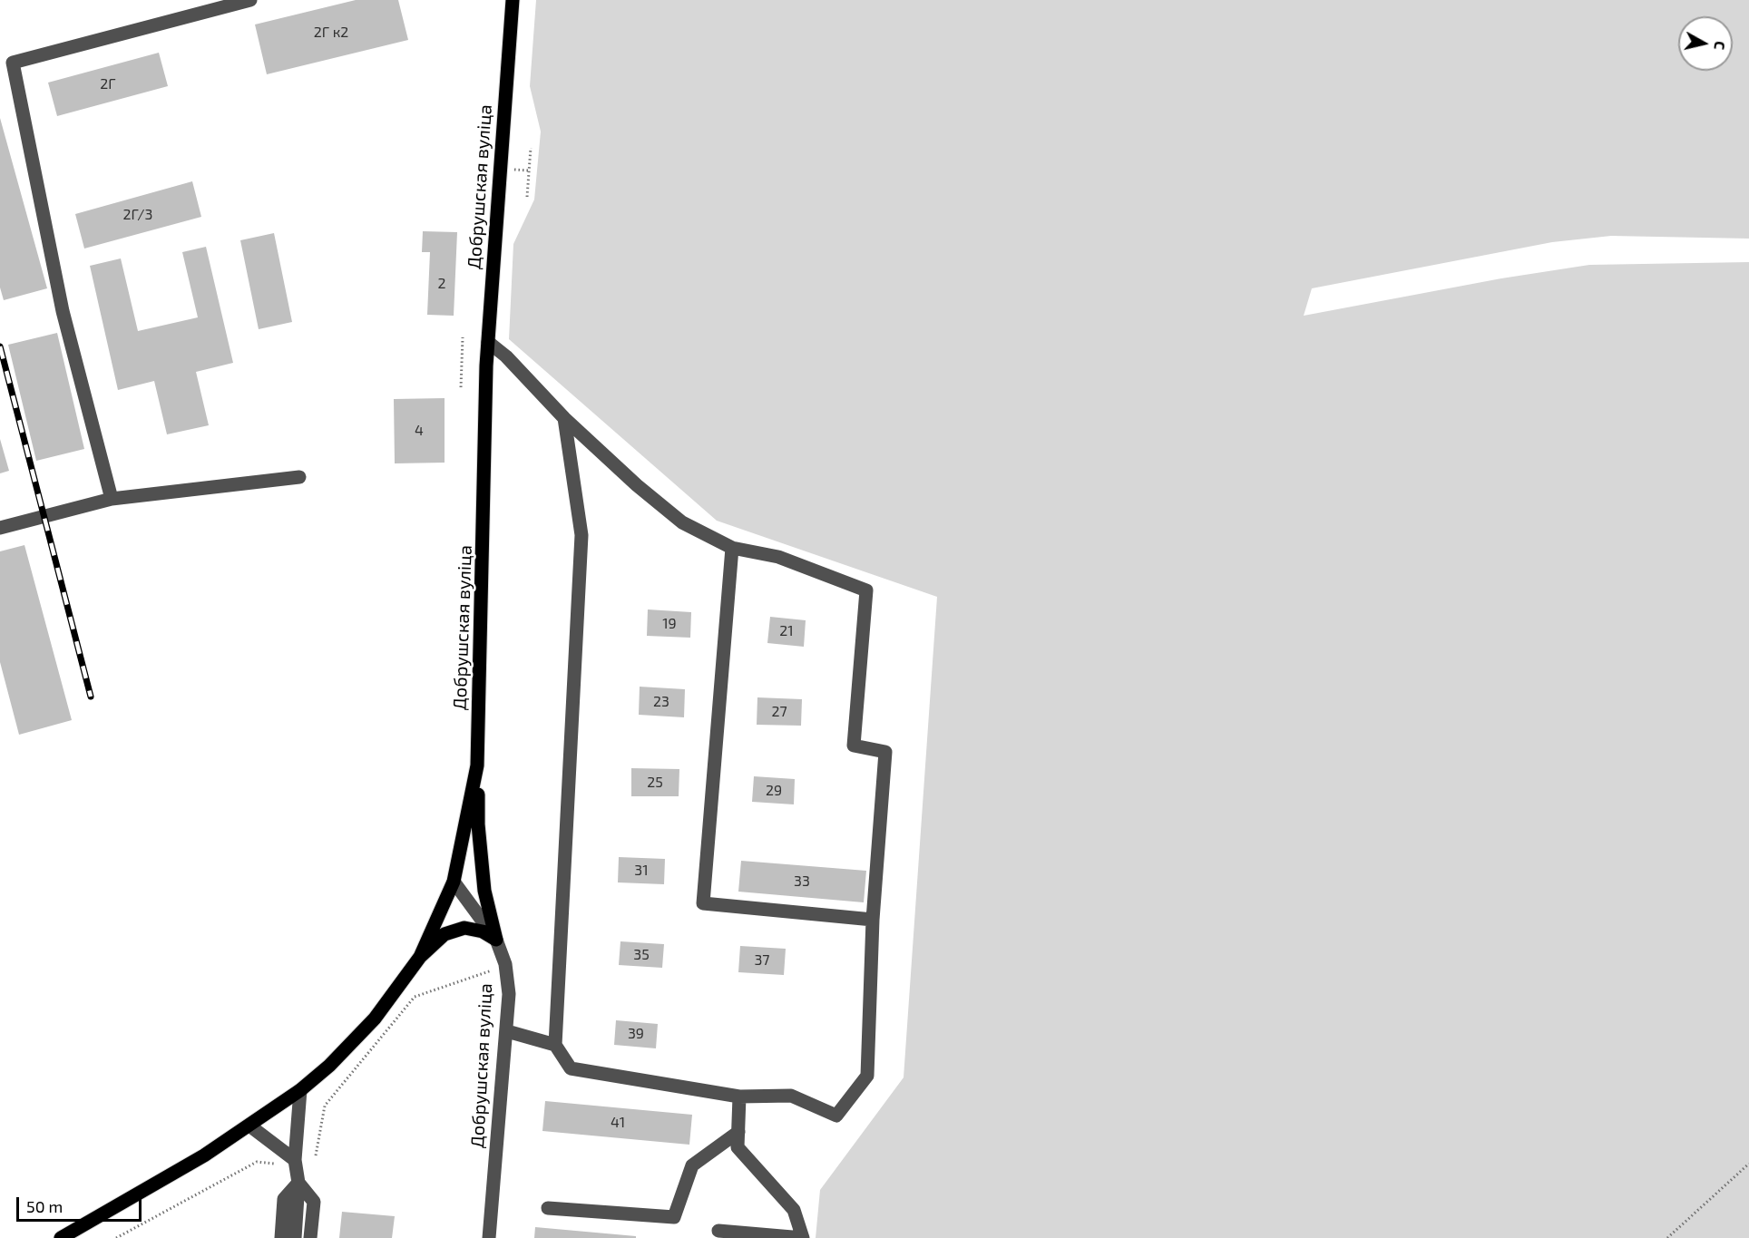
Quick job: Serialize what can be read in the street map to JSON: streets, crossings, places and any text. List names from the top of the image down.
{
  "streets": {
    "main road": ["Добрушская вуліца"]
  },
  "house_numbers": [
    "2Г к2",
    "2Г",
    "2Г/3",
    "2",
    "4",
    "19",
    "21",
    "23",
    "27",
    "25",
    "29",
    "31",
    "33",
    "35",
    "37",
    "39",
    "41"
  ],
  "scale_bar": "50 m",
  "north": "right"
}
